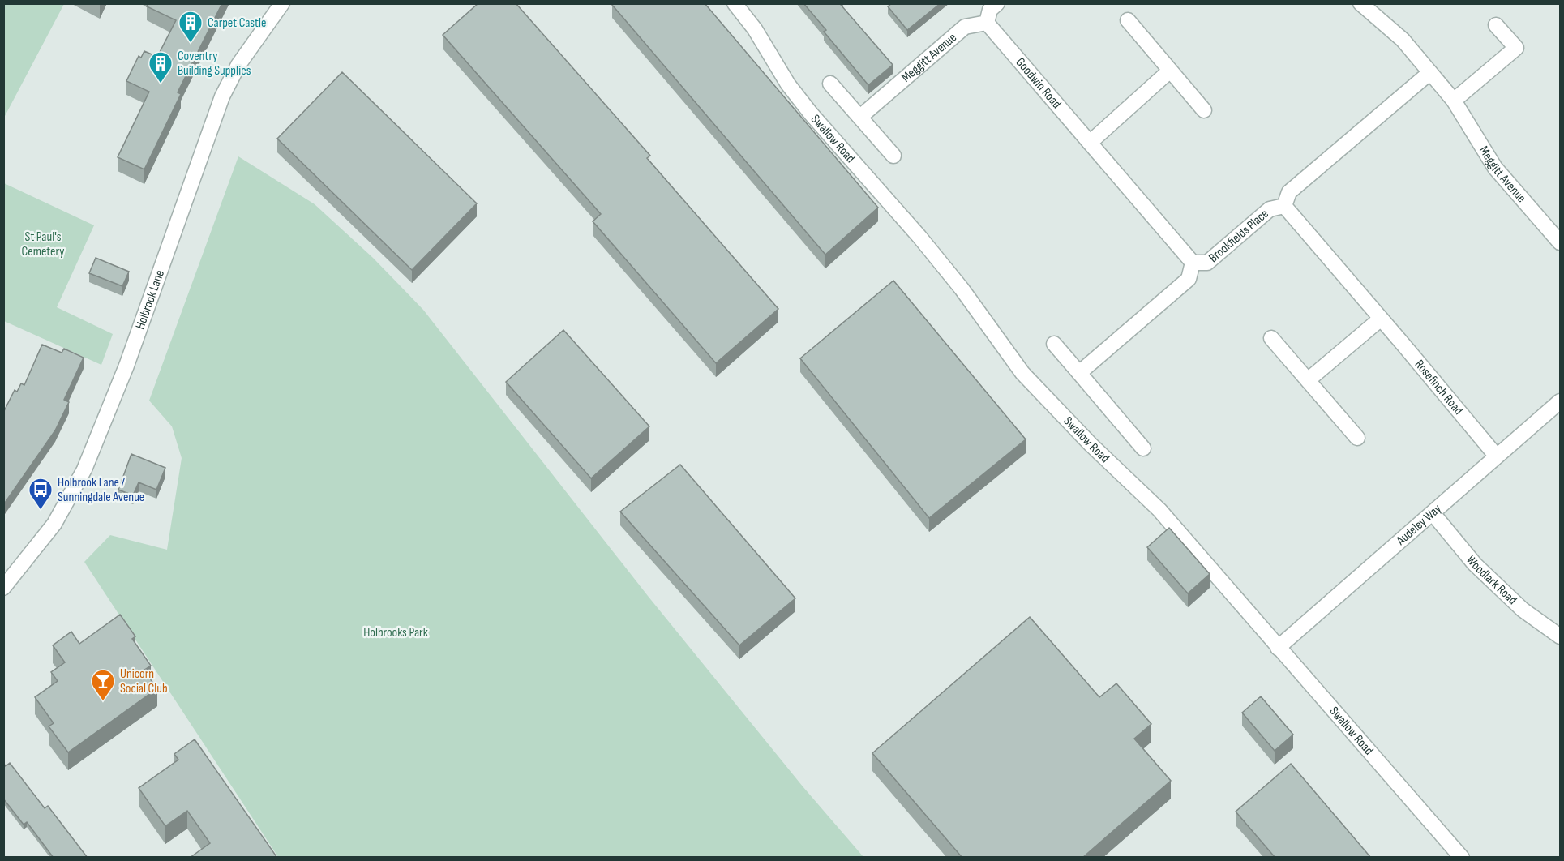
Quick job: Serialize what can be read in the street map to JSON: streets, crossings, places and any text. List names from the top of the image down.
{
  "streets": {
    "street": [
      "Meggitt Avenue",
      "Goodwin Road",
      "Swallow Road",
      "Brookfields Place",
      "Holbrook Lane",
      "Rosefinch Road",
      "Audeley Way",
      "Woodlark Road"
    ]
  },
  "crossings": [
    ["Meggitt Avenue", "Goodwin Road"],
    ["Meggitt Avenue", "Brookfields Place"],
    ["Goodwin Road", "Brookfields Place"],
    ["Swallow Road", "Audeley Way"],
    ["Brookfields Place", "Rosefinch Road"],
    ["Rosefinch Road", "Audeley Way"],
    ["Audeley Way", "Woodlark Road"]
  ],
  "parks": ["St Paul's Cemetery", "Holbrooks Park"],
  "places": {
    "building": ["Carpet Castle", "Coventry Building Supplies"],
    "bus stop": ["Holbrook Lane / Sunningdale Avenue"],
    "bar": ["Unicorn Social Club"]
  }
}
